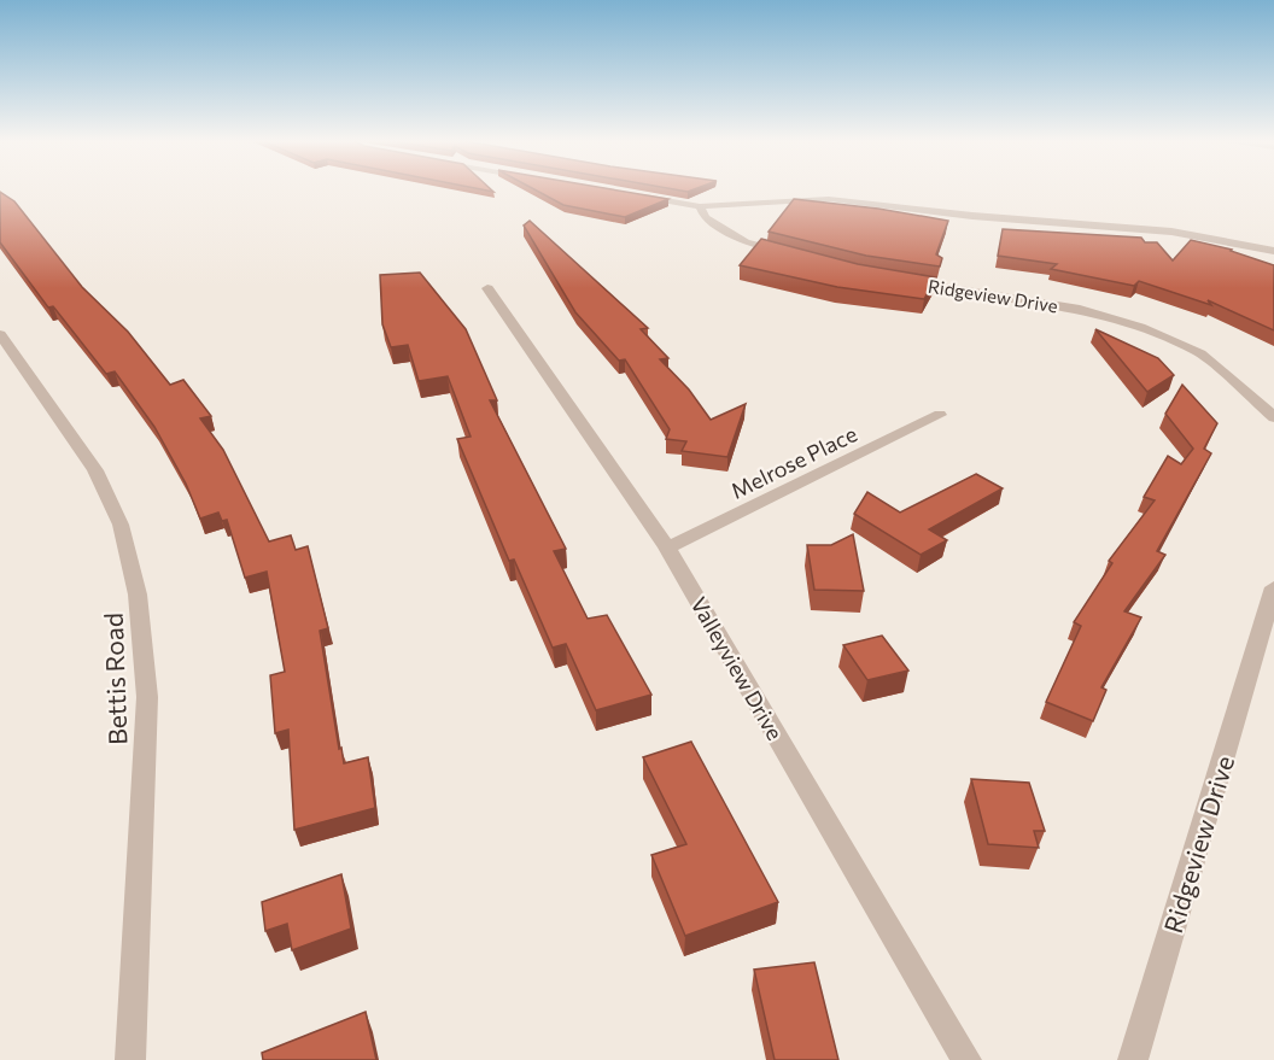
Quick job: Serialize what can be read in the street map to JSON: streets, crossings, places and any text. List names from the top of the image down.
{
  "streets": {
    "street": [
      "Ridgeview Drive",
      "Melrose Place",
      "Valleyview Drive",
      "Bettis Road"
    ]
  },
  "crossings": [
    ["Melrose Place", "Valleyview Drive"]
  ]
}
